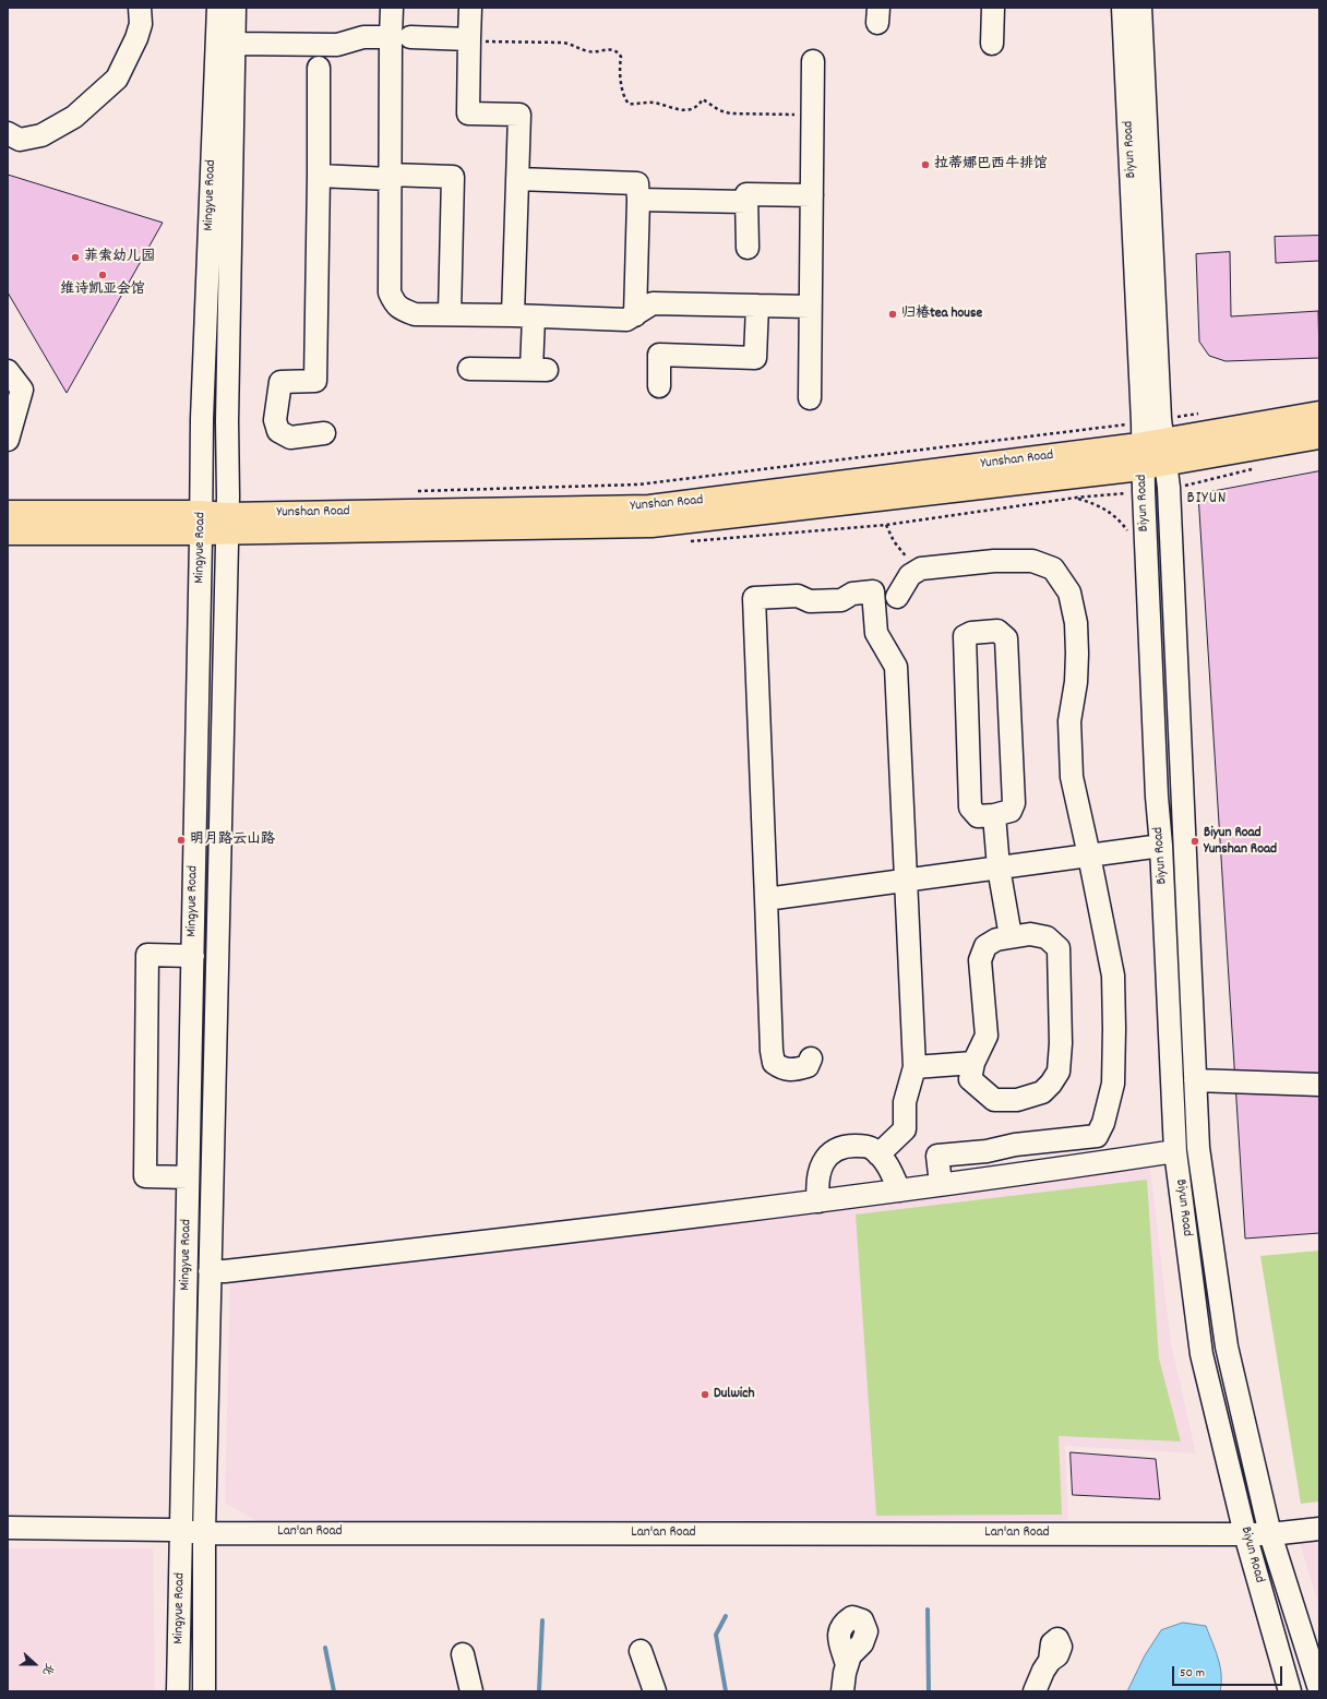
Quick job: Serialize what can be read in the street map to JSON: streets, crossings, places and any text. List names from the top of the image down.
{
  "streets": {
    "main road": ["Yunshan Road"],
    "street": ["Biyun Road", "Mingyue Road", "Lan'an Road"]
  },
  "crossings": [
    ["Biyun Road", "Yunshan Road"],
    ["Biyun Road", "Lan'an Road"],
    ["Mingyue Road", "Yunshan Road"],
    ["Mingyue Road", "Lan'an Road"]
  ],
  "districts": ["BIYUN"],
  "places": [
    "拉蒂娜巴西牛排馆",
    "菲索幼儿园",
    "维诗凯亚会馆",
    "归椿tea house",
    "明月路云山路",
    "Biyun Road Yunshan Road",
    "Dulwich"
  ],
  "scale_bar": "50 m",
  "north": "right"
}
